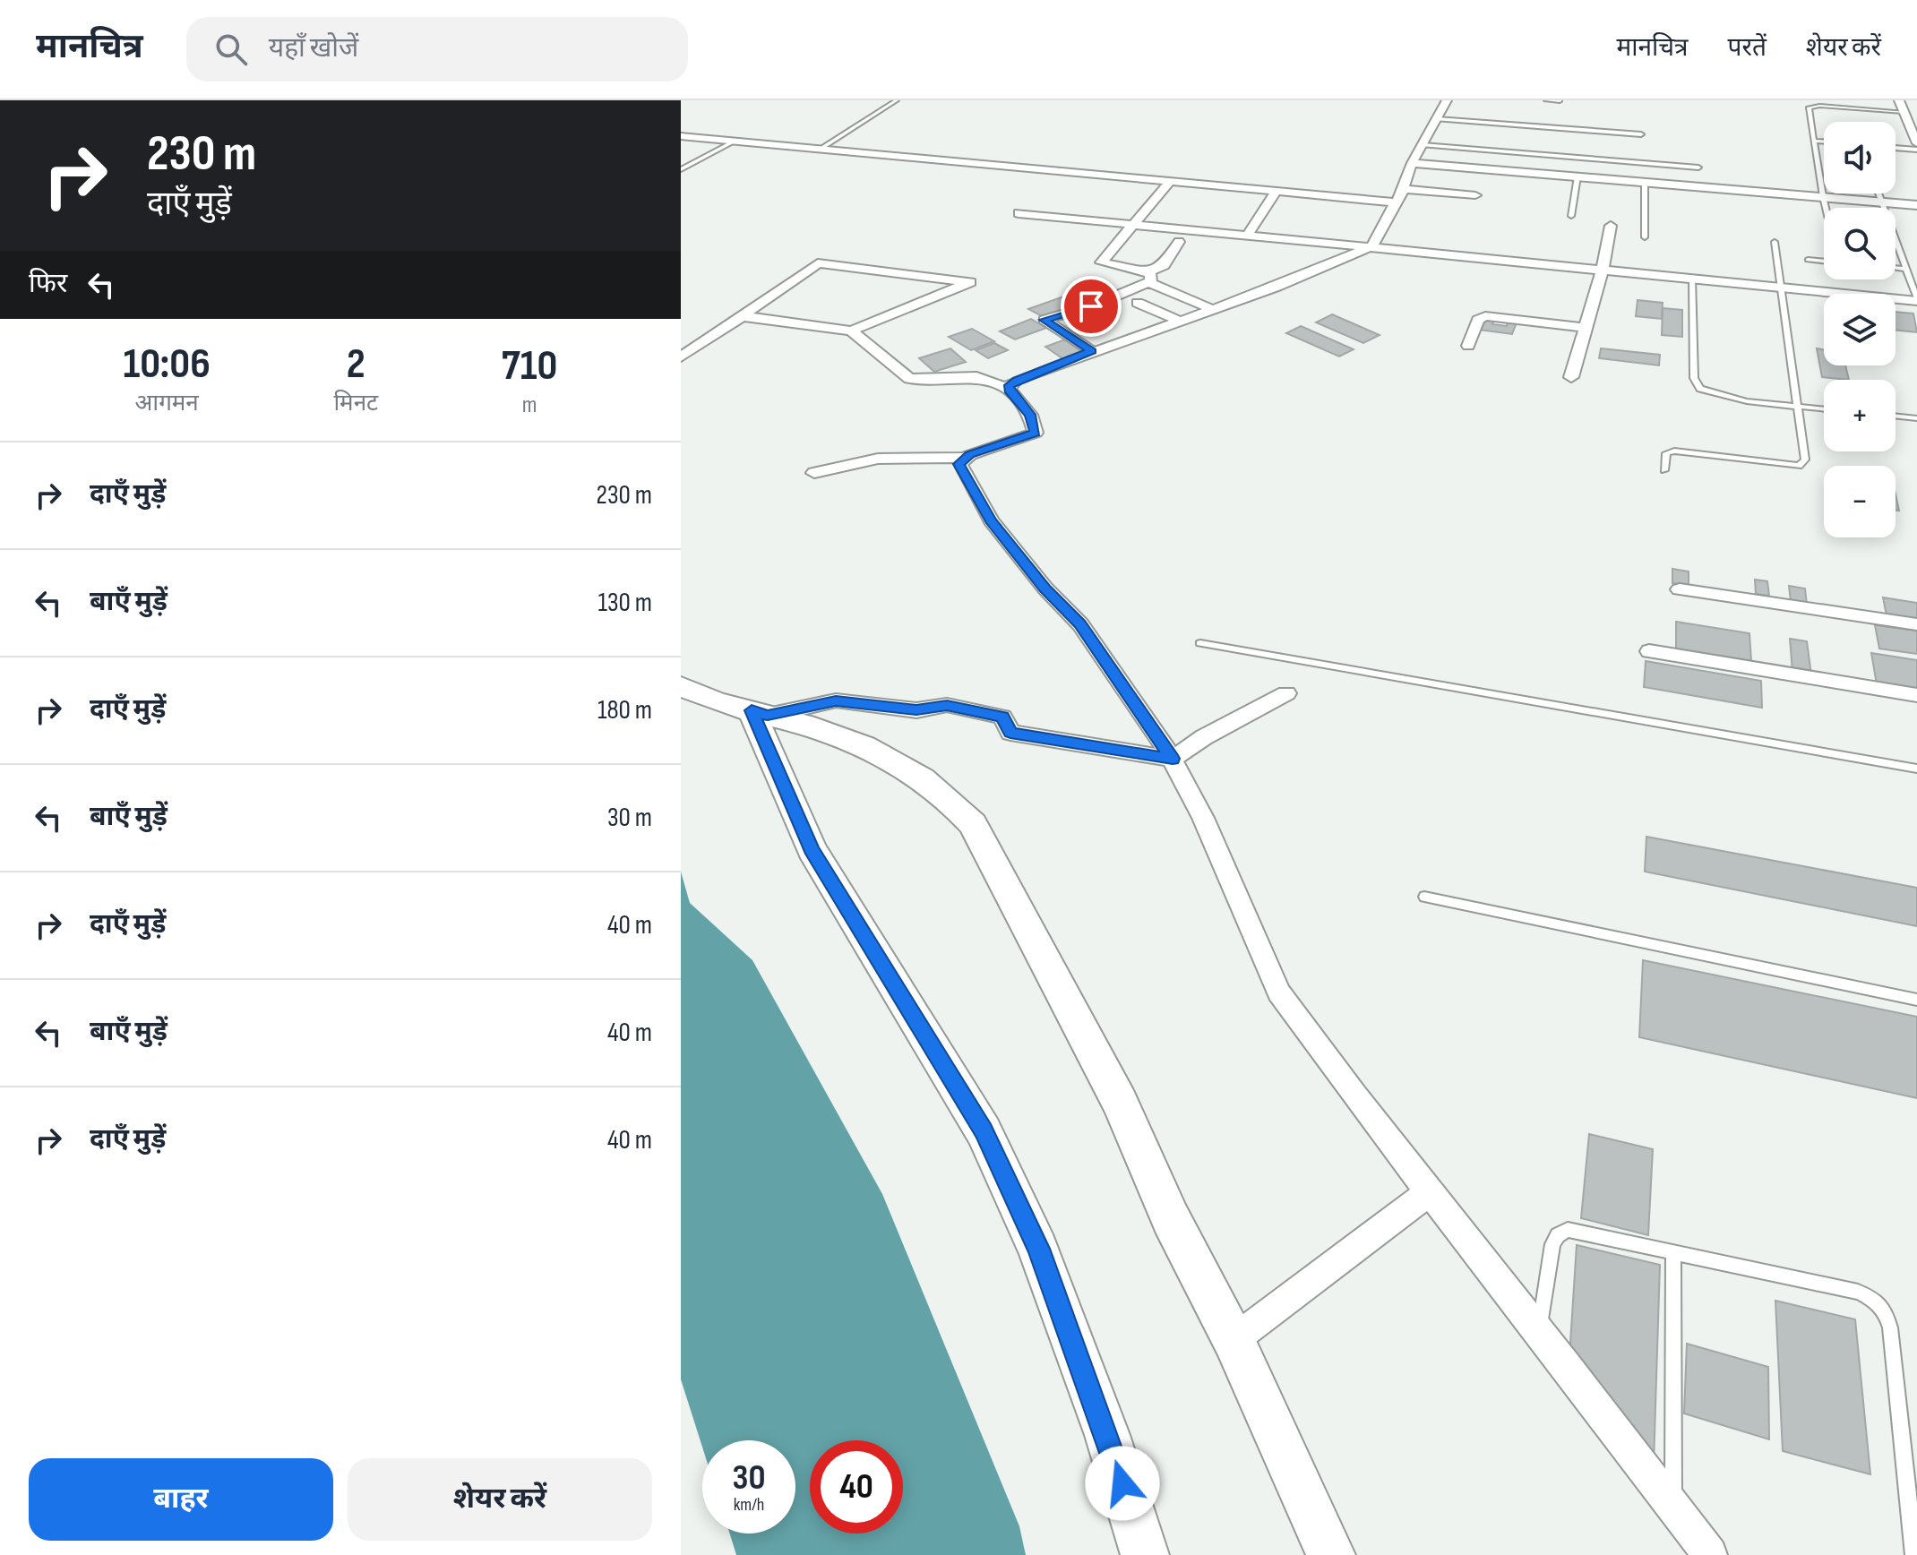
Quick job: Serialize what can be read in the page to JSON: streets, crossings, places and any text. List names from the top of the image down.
{
  "page": {
    "header": "मानचित्र",
    "search": "यहाँ खोजें",
    "nav": ["मानचित्र", "परतें", "शेयर करें"],
    "turn": ["230 m", "दाएँ मुड़ें"],
    "map_buttons": ["+", "−"],
    "then": "फिर",
    "eta": [
      "10:06",
      "आगमन",
      "2",
      "मिनट",
      "710",
      "m"
    ],
    "list": [
      {
        "name": "दाएँ मुड़ें",
        "value": "230 m"
      },
      {
        "name": "बाएँ मुड़ें",
        "value": "130 m"
      },
      {
        "name": "दाएँ मुड़ें",
        "value": "180 m"
      },
      {
        "name": "बाएँ मुड़ें",
        "value": "30 m"
      },
      {
        "name": "दाएँ मुड़ें",
        "value": "40 m"
      },
      {
        "name": "बाएँ मुड़ें",
        "value": "40 m"
      },
      {
        "name": "दाएँ मुड़ें",
        "value": "40 m"
      }
    ],
    "speed": "30 km/h",
    "limit": "40",
    "buttons": ["बाहर", "शेयर करें"]
  }
}
